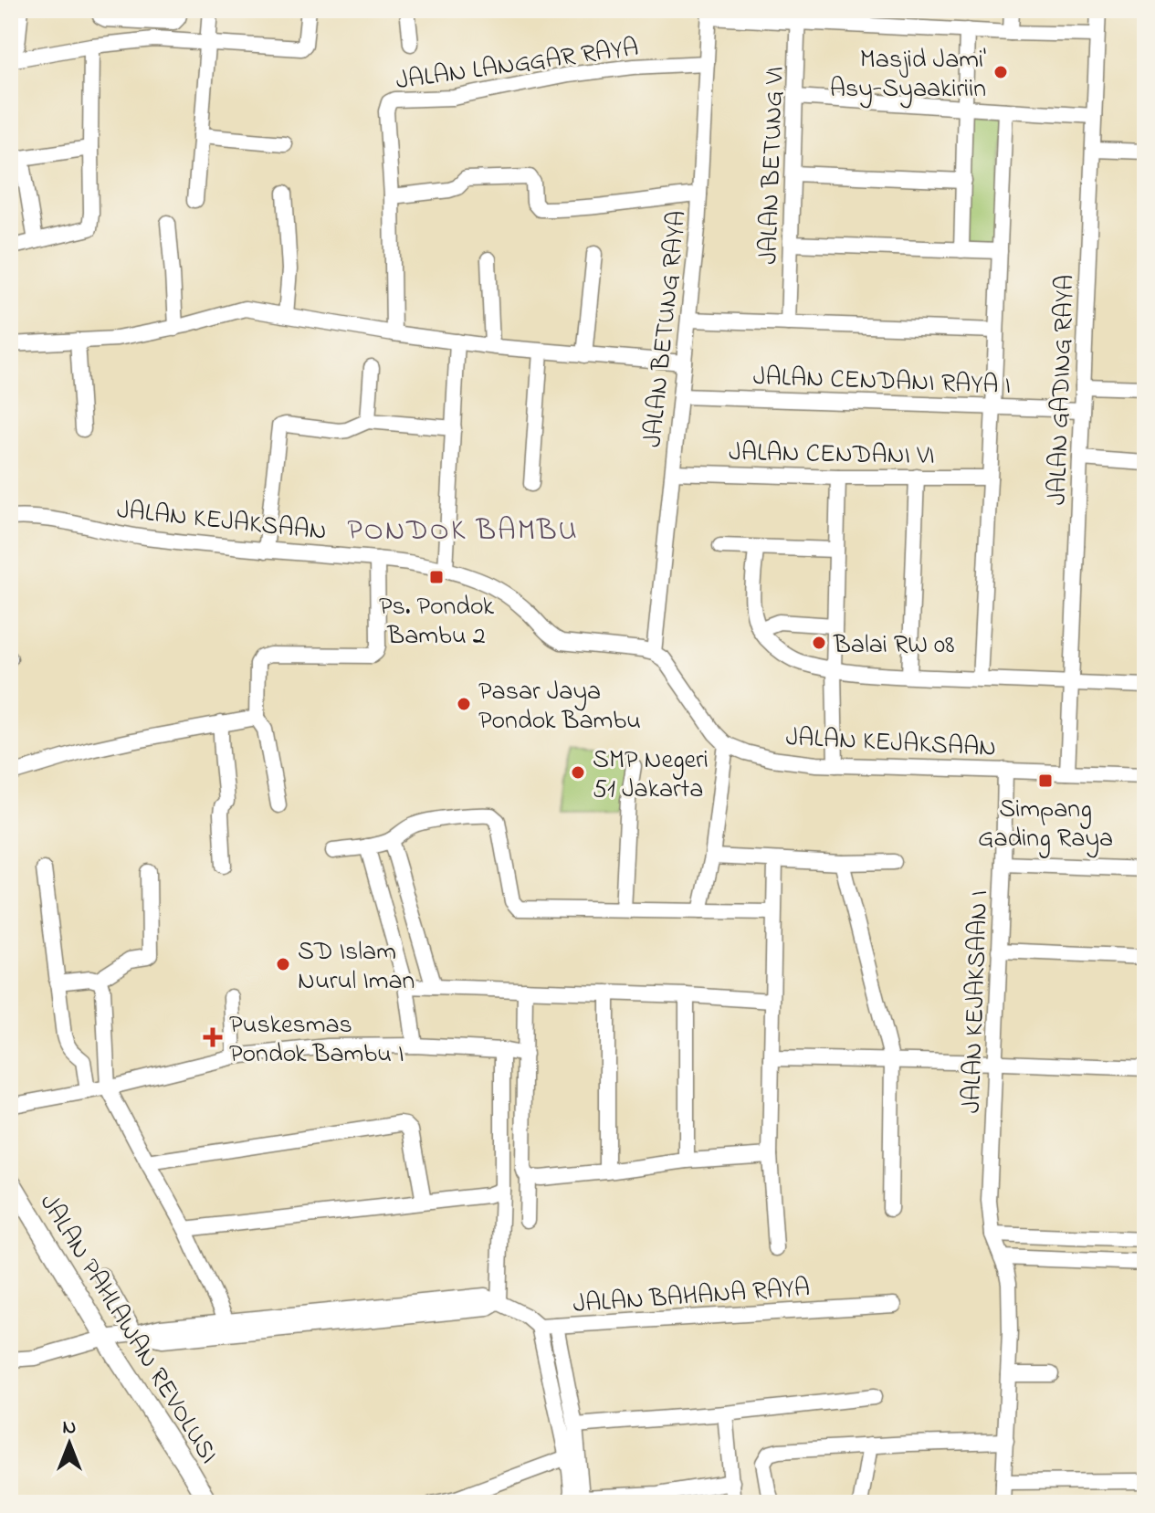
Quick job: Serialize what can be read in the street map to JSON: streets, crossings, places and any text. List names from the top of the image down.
{
  "streets": {
    "main road": ["JALAN PAHLAWAN REVOLUSI"],
    "street": [
      "JALAN LANGGAR RAYA",
      "JALAN BETUNG VI",
      "JALAN BETUNG RAYA",
      "JALAN CENDANI RAYA I",
      "JALAN GADING RAYA",
      "JALAN CENDANI VI",
      "JALAN KEJAKSAAN",
      "JALAN KEJAKSAAN I",
      "JALAN BAHANA RAYA"
    ]
  },
  "crossings": [
    ["JALAN LANGGAR RAYA", "JALAN BETUNG RAYA"],
    ["JALAN BETUNG RAYA", "JALAN CENDANI RAYA I"],
    ["JALAN BETUNG RAYA", "JALAN CENDANI VI"],
    ["JALAN BETUNG RAYA", "JALAN KEJAKSAAN"],
    ["JALAN CENDANI RAYA I", "JALAN GADING RAYA"],
    ["JALAN GADING RAYA", "JALAN KEJAKSAAN"],
    ["JALAN KEJAKSAAN", "JALAN KEJAKSAAN I"]
  ],
  "districts": ["PONDOK BAMBU"],
  "places": {
    "other": [
      "Masjid Jami' Asy-Syaakiriin",
      "Balai RW 08",
      "Pasar Jaya Pondok Bambu",
      "SMP Negeri 51 Jakarta",
      "SD Islam Nurul Iman"
    ],
    "transit": ["Ps. Pondok Bambu 2", "Simpang Gading Raya"],
    "health": ["Puskesmas Pondok Bambu I"]
  },
  "north": "top"
}
